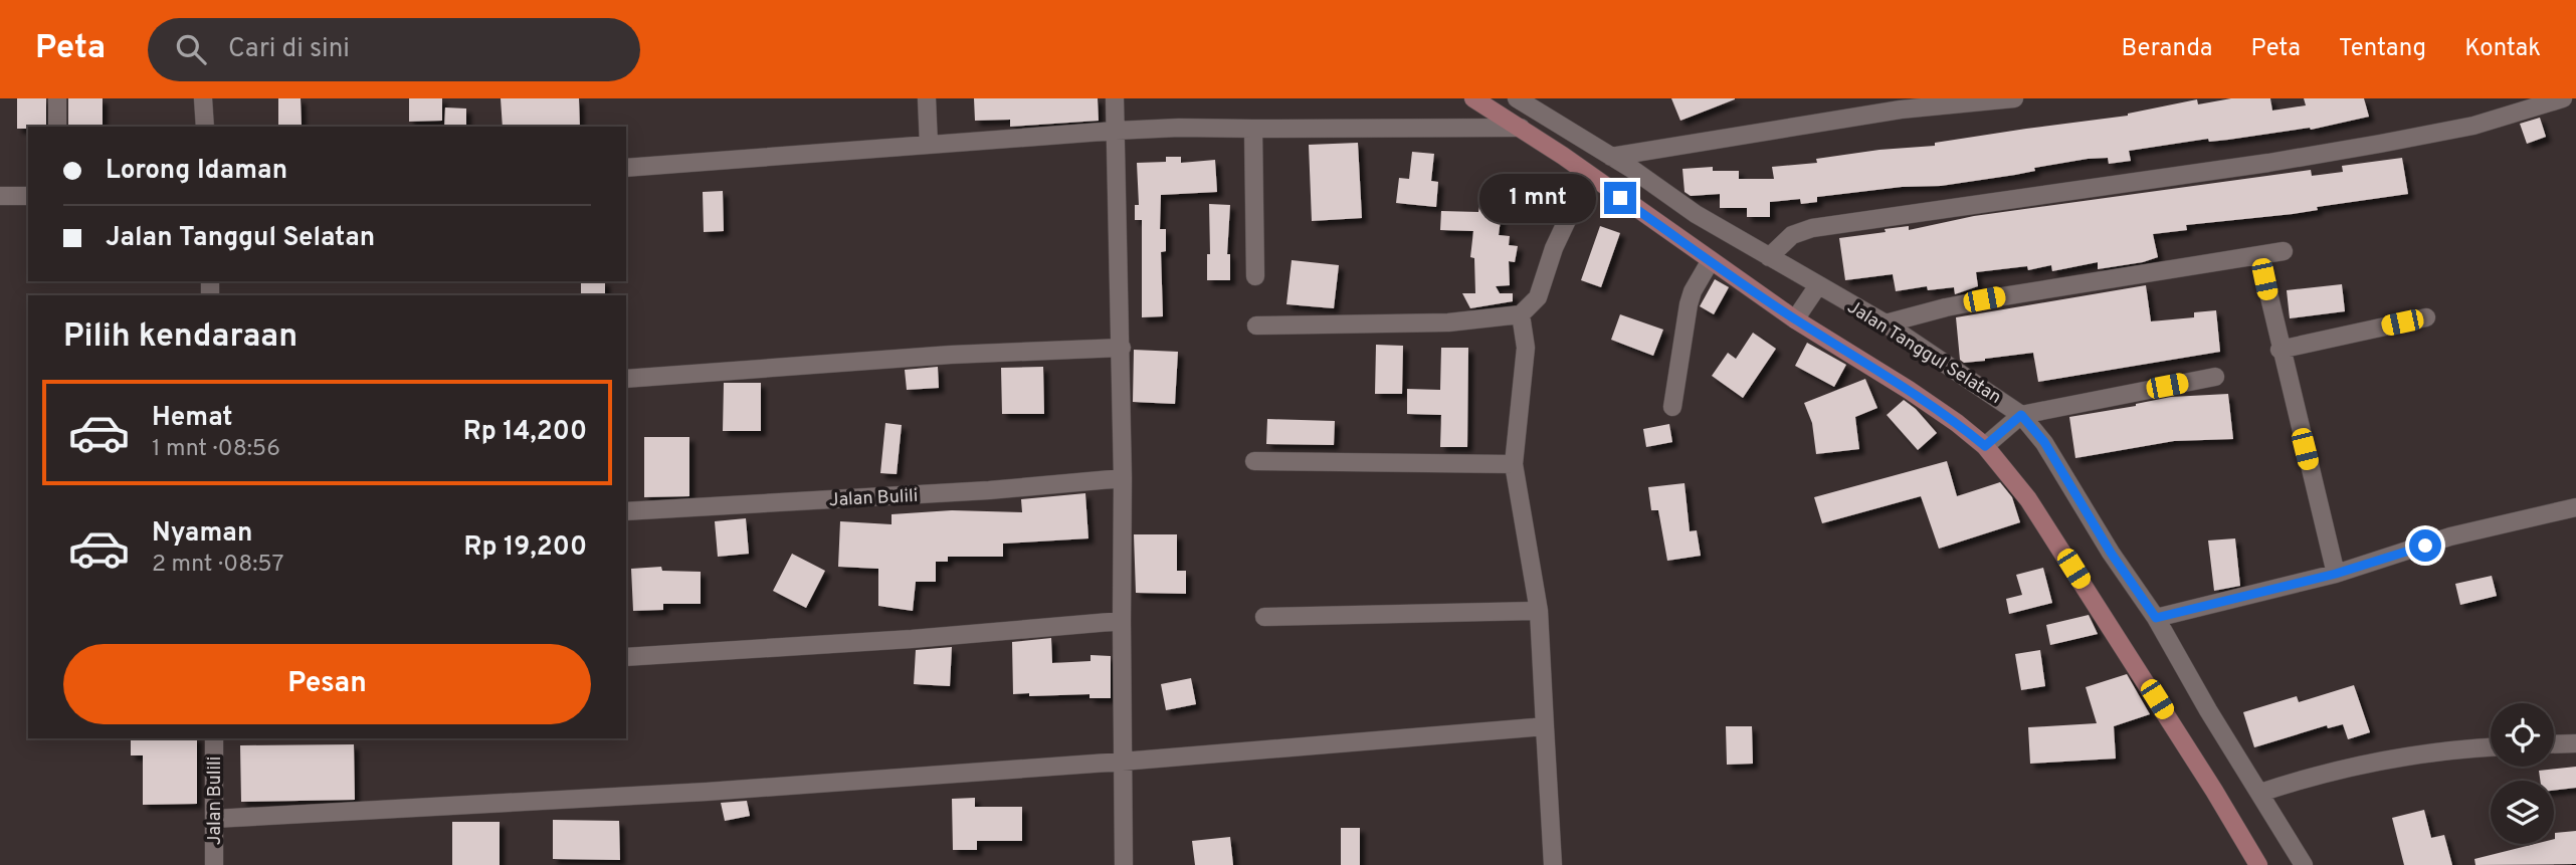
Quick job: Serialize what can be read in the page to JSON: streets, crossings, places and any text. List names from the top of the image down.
{
  "streets": {
    "street": ["Jalan Tanggul Selatan", "Jalan Bulili"]
  },
  "page": {
    "header": "Peta",
    "search": "Cari di sini",
    "nav": [
      "Beranda",
      "Peta",
      "Tentang",
      "Kontak"
    ],
    "banner": ["Lorong Idaman", "Jalan Tanggul Selatan"],
    "bubble": "1 mnt",
    "heading": "Pilih kendaraan",
    "list": [
      {
        "name": "Hemat",
        "note": "1 mnt · 08:56",
        "value": "Rp 14,200"
      },
      {
        "name": "Nyaman",
        "note": "2 mnt · 08:57",
        "value": "Rp 19,200"
      }
    ],
    "buttons": "Pesan"
  }
}
